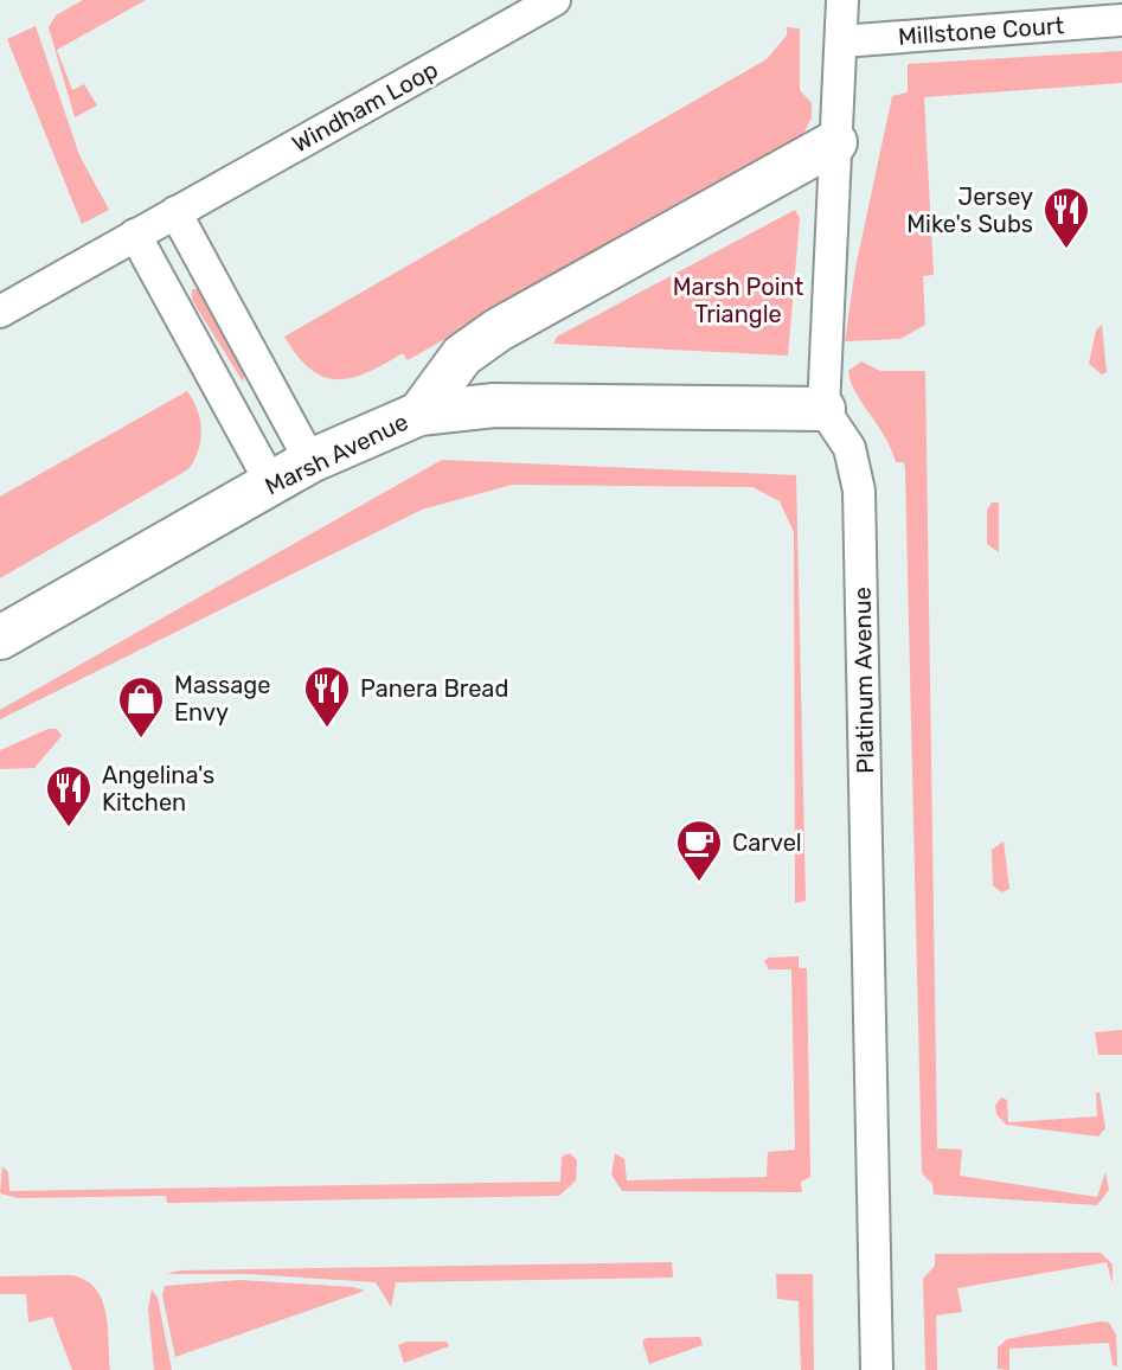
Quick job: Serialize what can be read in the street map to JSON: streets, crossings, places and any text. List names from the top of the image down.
{
  "streets": {
    "street": [
      "Millstone Court",
      "Windham Loop",
      "Marsh Avenue",
      "Platinum Avenue"
    ]
  },
  "crossings": [
    ["Marsh Avenue", "Platinum Avenue"]
  ],
  "parks": ["Marsh Point Triangle"],
  "places": {
    "restaurant": ["Jersey Mike's Subs", "Panera Bread", "Angelina's Kitchen"],
    "shop": ["Massage Envy"],
    "cafe": ["Carvel"]
  }
}
